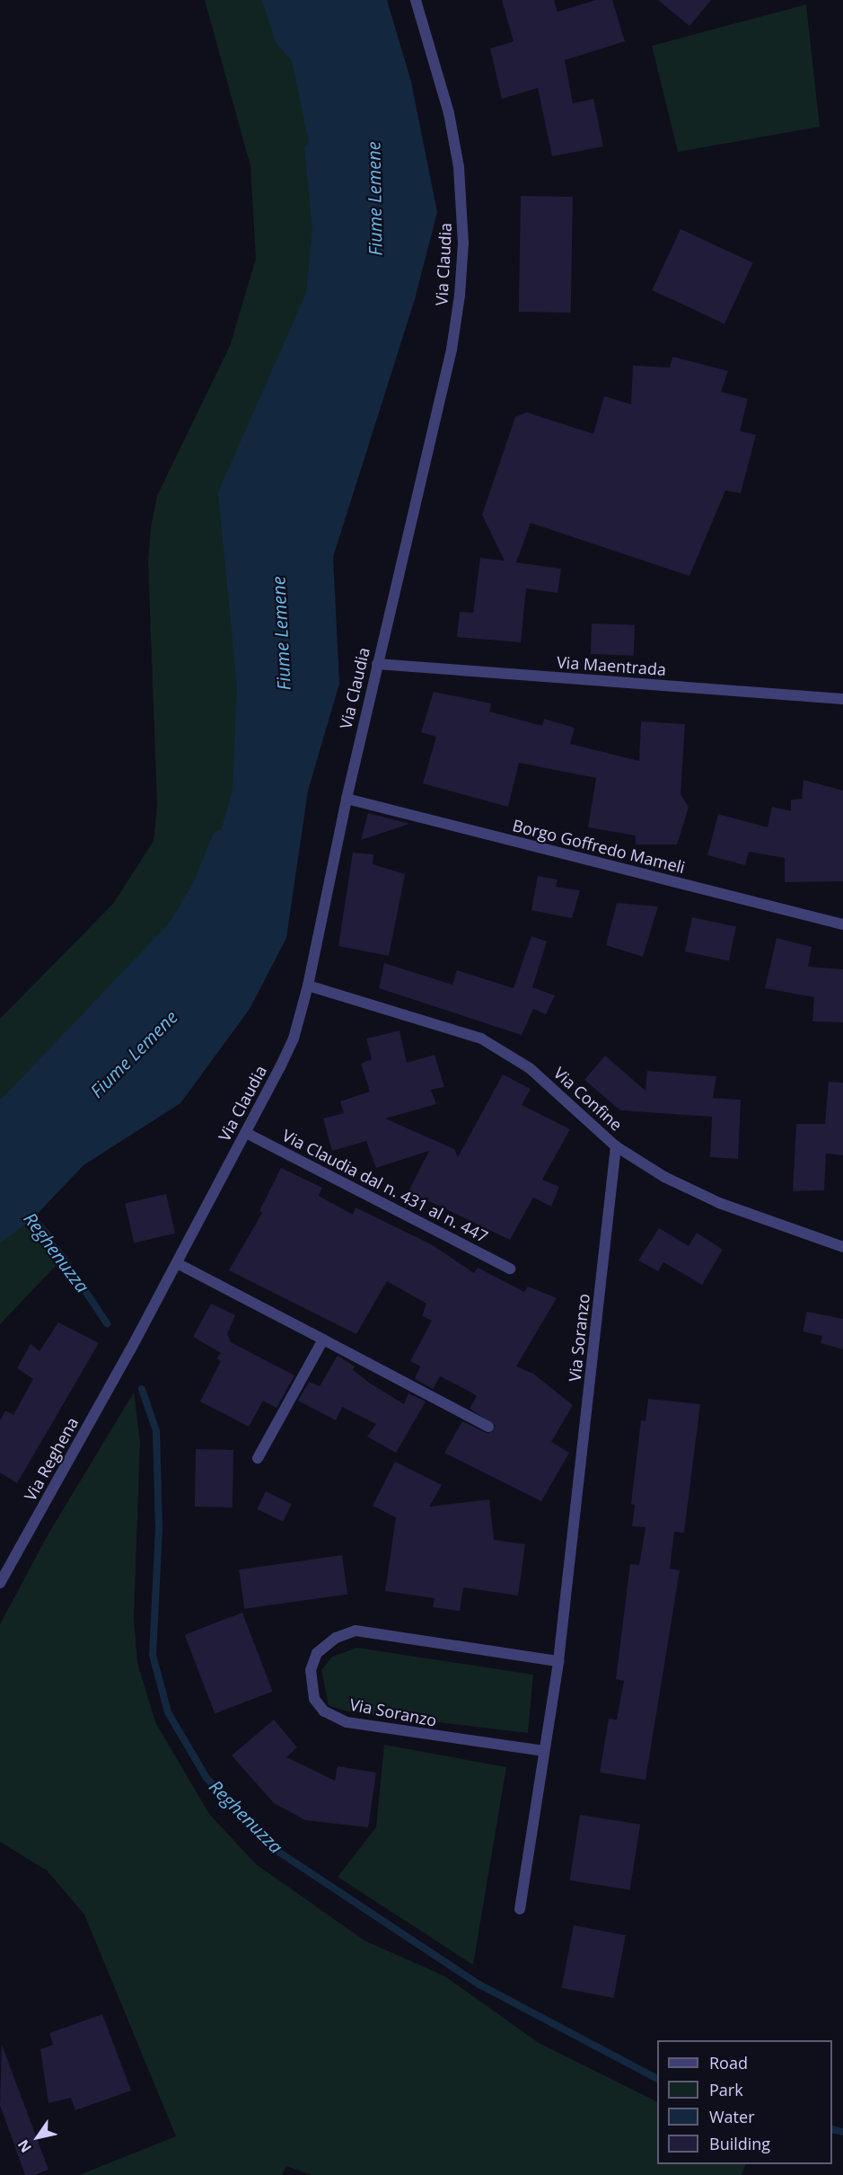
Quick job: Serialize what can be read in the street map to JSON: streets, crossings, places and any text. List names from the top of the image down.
{
  "streets": {
    "street": [
      "Via Claudia",
      "Via Maentrada",
      "Borgo Goffredo Mameli",
      "Via Confine",
      "Via Claudia dal n. 431 al n. 447",
      "Via Soranzo",
      "Via Reghena"
    ]
  },
  "crossings": [
    ["Via Claudia", "Via Maentrada"],
    ["Via Claudia", "Borgo Goffredo Mameli"],
    ["Via Claudia", "Via Confine"],
    ["Via Claudia", "Via Claudia dal n. 431 al n. 447"],
    ["Via Claudia", "Via Reghena"],
    ["Via Confine", "Via Soranzo"]
  ],
  "water": ["Fiume Lemene", "Reghenuzza"],
  "legend": [
    "Road",
    "Park",
    "Water",
    "Building"
  ],
  "north": "bottom left"
}
